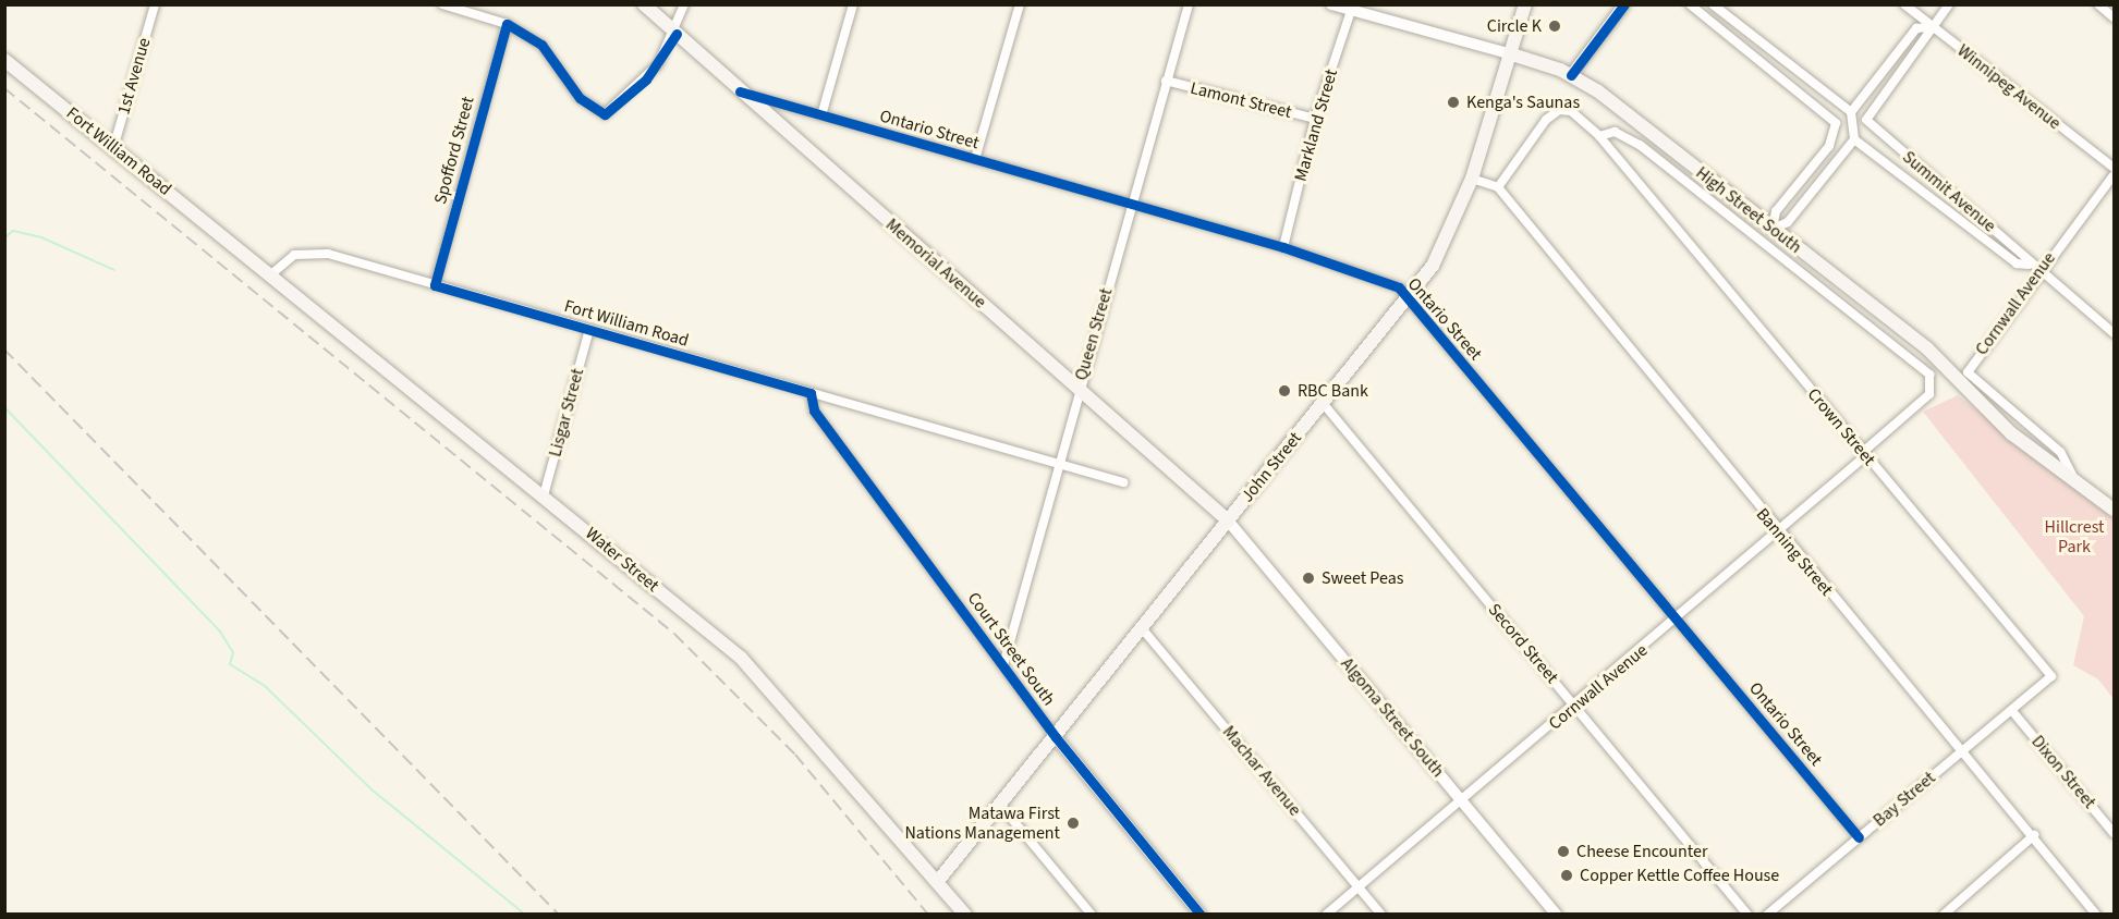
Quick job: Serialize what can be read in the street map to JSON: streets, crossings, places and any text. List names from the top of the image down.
{
  "streets": {
    "main road": [
      "Fort William Road",
      "High Street South",
      "Memorial Avenue",
      "John Street",
      "Water Street"
    ],
    "street": [
      "1st Avenue",
      "Winnipeg Avenue",
      "Lamont Street",
      "Markland Street",
      "Ontario Street",
      "Spofford Street",
      "Summit Avenue",
      "Cornwall Avenue",
      "Queen Street",
      "Lisgar Street",
      "Crown Street",
      "Banning Street",
      "Secord Street",
      "Court Street South",
      "Algoma Street South",
      "Machar Avenue",
      "Dixon Street",
      "Bay Street"
    ]
  },
  "crossings": [
    ["1st Avenue", "Fort William Road"],
    ["Winnipeg Avenue", "Summit Avenue"],
    ["Lamont Street", "Markland Street"],
    ["Lamont Street", "Queen Street"],
    ["Markland Street", "Ontario Street"],
    ["Markland Street", "High Street South"],
    ["Ontario Street", "Memorial Avenue"],
    ["Ontario Street", "Cornwall Avenue"],
    ["Ontario Street", "Queen Street"],
    ["Ontario Street", "John Street"],
    ["Ontario Street", "Bay Street"],
    ["Spofford Street", "Fort William Road"],
    ["Fort William Road", "Queen Street"],
    ["Fort William Road", "Lisgar Street"],
    ["Fort William Road", "Water Street"],
    ["Fort William Road", "Court Street South"],
    ["Summit Avenue", "Cornwall Avenue"],
    ["High Street South", "Cornwall Avenue"],
    ["High Street South", "John Street"],
    ["Memorial Avenue", "Queen Street"],
    ["Memorial Avenue", "John Street"],
    ["Memorial Avenue", "Algoma Street South"],
    ["Cornwall Avenue", "Crown Street"],
    ["Cornwall Avenue", "Banning Street"],
    ["Cornwall Avenue", "Secord Street"],
    ["Cornwall Avenue", "Algoma Street South"],
    ["Cornwall Avenue", "Machar Avenue"],
    ["Queen Street", "Court Street South"],
    ["Lisgar Street", "Water Street"],
    ["Crown Street", "Dixon Street"],
    ["Crown Street", "Bay Street"],
    ["John Street", "Water Street"],
    ["John Street", "Secord Street"],
    ["John Street", "Court Street South"],
    ["John Street", "Algoma Street South"],
    ["John Street", "Machar Avenue"],
    ["Banning Street", "Bay Street"],
    ["Dixon Street", "Bay Street"]
  ],
  "parks": ["Hillcrest Park"],
  "places": [
    "Circle K",
    "Kenga's Saunas",
    "RBC Bank",
    "Sweet Peas",
    "Matawa First Nations Management",
    "Cheese Encounter",
    "Copper Kettle Coffee House"
  ]
}
